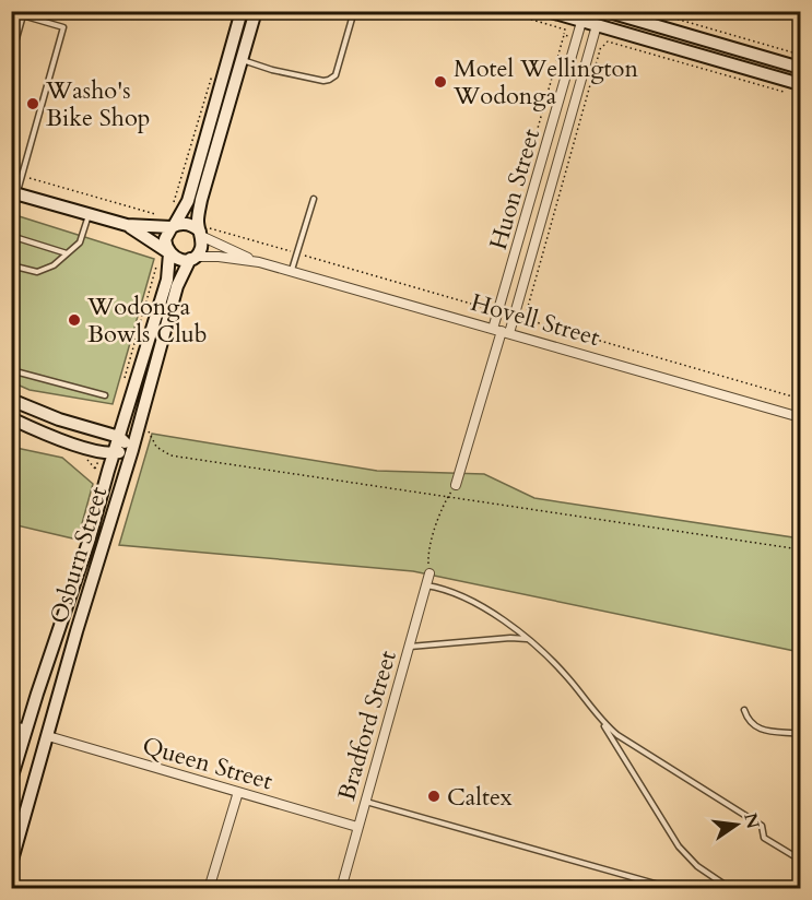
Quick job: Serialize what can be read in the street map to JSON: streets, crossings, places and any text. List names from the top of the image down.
{
  "streets": {
    "street": [
      "Huon Street",
      "Hovell Street",
      "Osburn Street",
      "Bradford Street",
      "Queen Street"
    ]
  },
  "crossings": [
    ["Huon Street", "Hovell Street"],
    ["Hovell Street", "Osburn Street"],
    ["Osburn Street", "Queen Street"],
    ["Bradford Street", "Queen Street"]
  ],
  "places": [
    "Motel Wellington Wodonga",
    "Washo's Bike Shop",
    "Wodonga Bowls Club",
    "Caltex"
  ],
  "north": "right"
}
